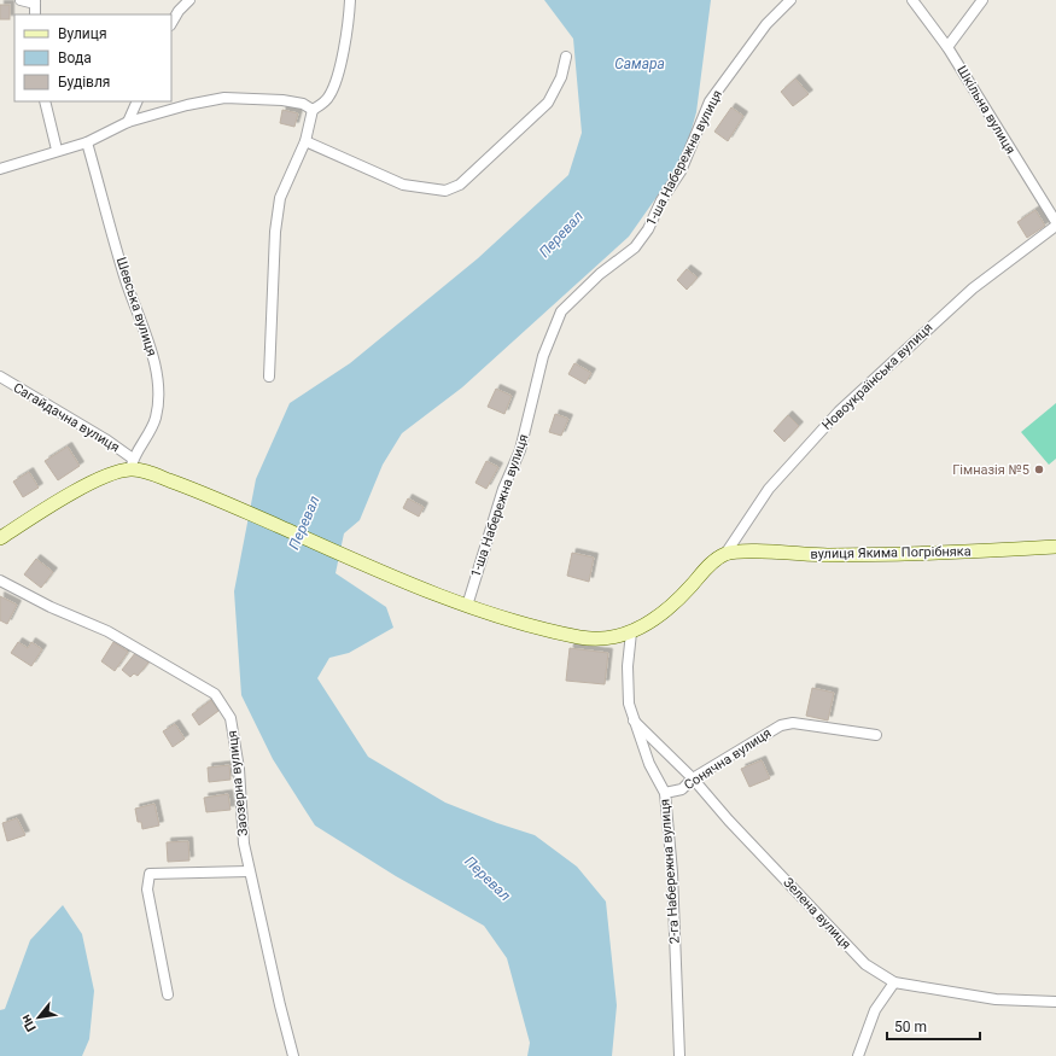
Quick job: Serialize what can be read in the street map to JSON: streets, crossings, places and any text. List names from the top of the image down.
{
  "streets": {
    "street": [
      "Шкільна вулиця",
      "1-ша Набережна вулиця",
      "Шевська вулиця",
      "Новоукраїнська вулиця",
      "Сагайдачна вулиця",
      "вулиця Якима Погрібняка",
      "Сонячна вулиця",
      "Заозерна вулиця",
      "2-га Набережна вулиця",
      "Зелена вулиця"
    ]
  },
  "crossings": [
    ["Шкільна вулиця", "Новоукраїнська вулиця"],
    ["1-ша Набережна вулиця", "Сагайдачна вулиця"],
    ["Шевська вулиця", "Сагайдачна вулиця"],
    ["Новоукраїнська вулиця", "вулиця Якима Погрібняка"],
    ["Сонячна вулиця", "2-га Набережна вулиця"],
    ["Сонячна вулиця", "Зелена вулиця"],
    ["2-га Набережна вулиця", "Зелена вулиця"]
  ],
  "water": ["Самара", "Перевал"],
  "places": ["Гімназія №5"],
  "legend": ["Вулиця", "Вода", "Будівля"],
  "scale_bar": "50 m",
  "north": "bottom left"
}
